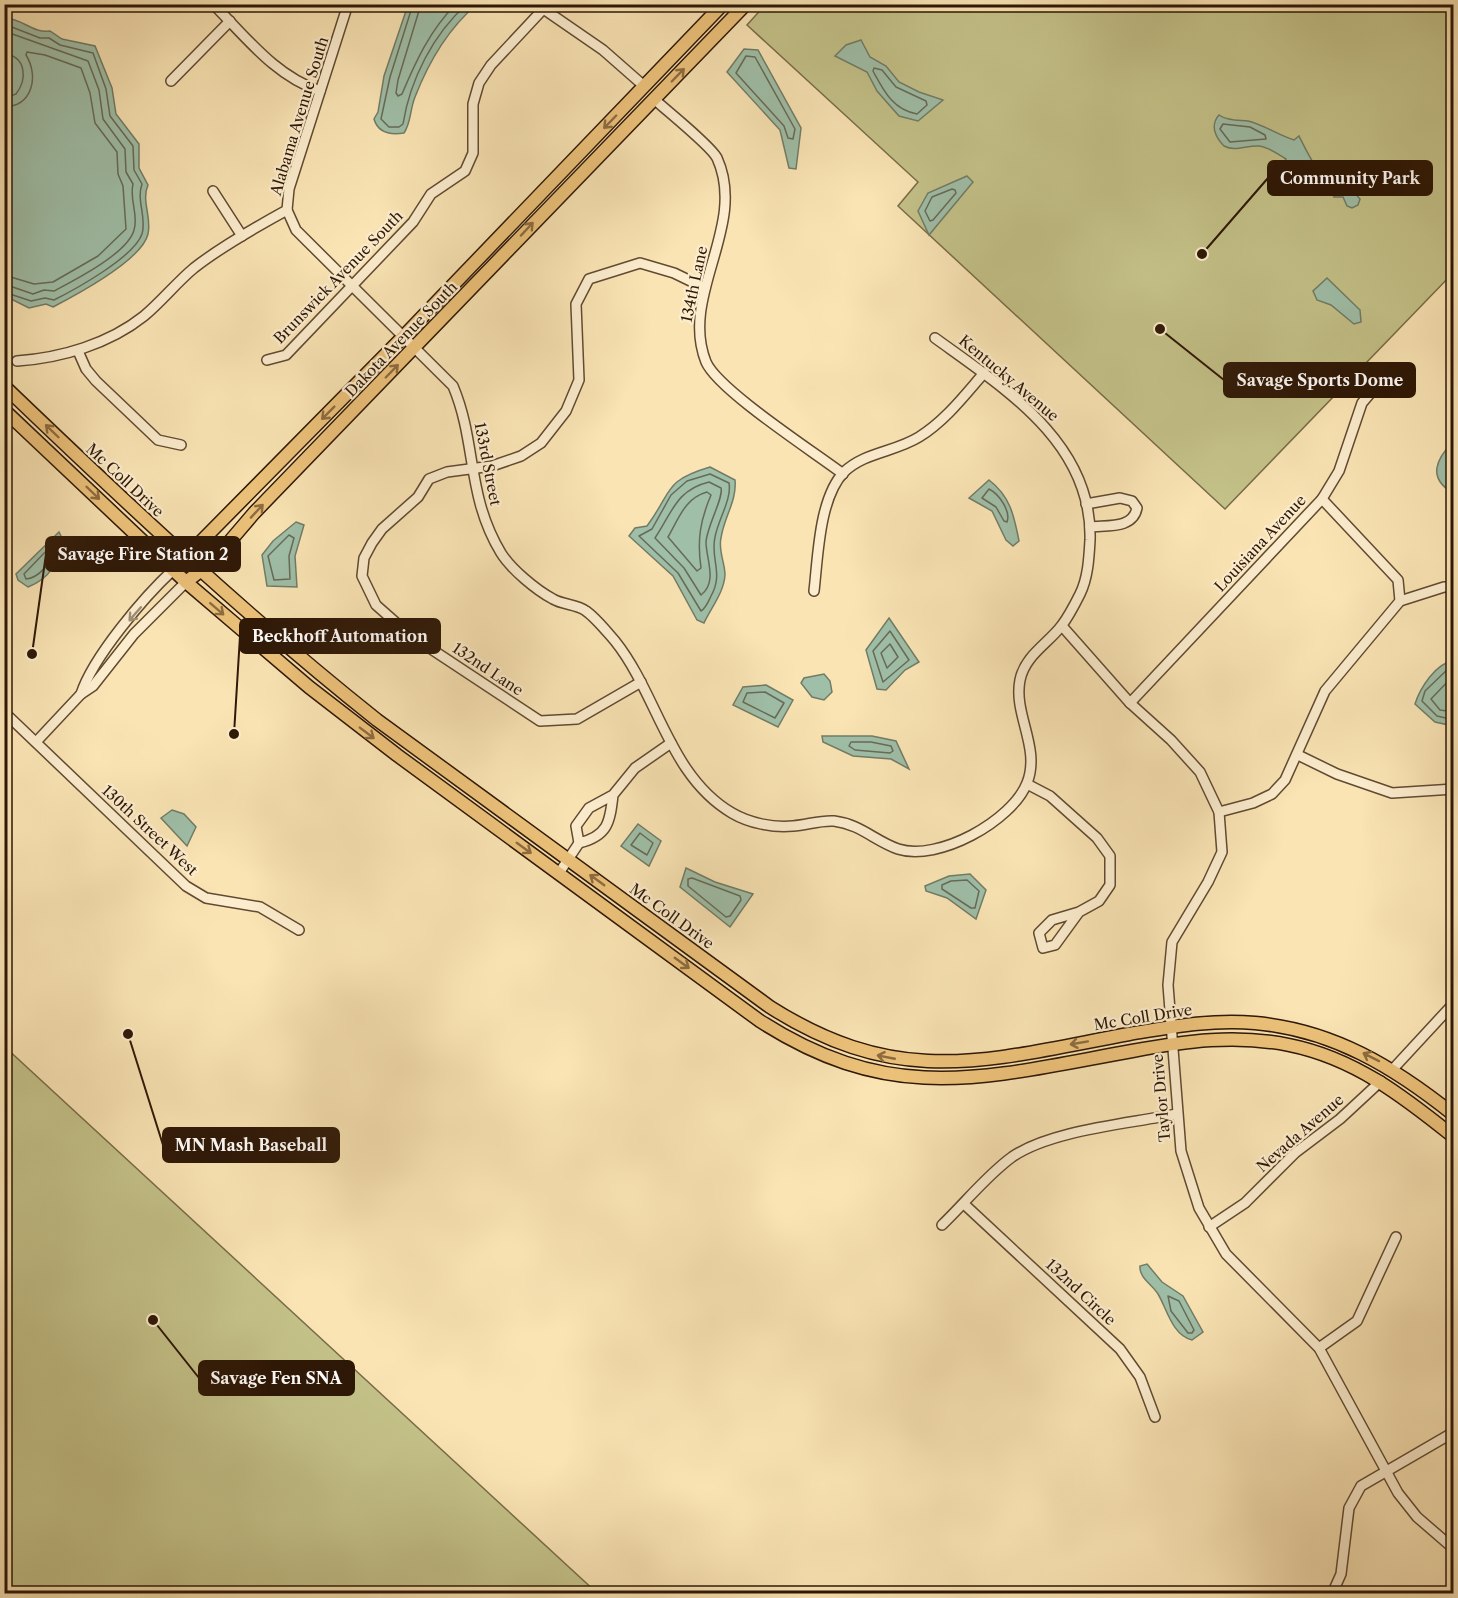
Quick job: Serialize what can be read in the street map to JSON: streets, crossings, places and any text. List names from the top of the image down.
{
  "streets": {
    "main road": ["Dakota Avenue South", "Mc Coll Drive"],
    "street": [
      "Alabama Avenue South",
      "Brunswick Avenue South",
      "134th Lane",
      "Kentucky Avenue",
      "133rd Street",
      "Louisiana Avenue",
      "132nd Lane",
      "130th Street West",
      "Taylor Drive",
      "Nevada Avenue",
      "132nd Circle"
    ]
  },
  "crossings": [
    ["Alabama Avenue South", "133rd Street"],
    ["Brunswick Avenue South", "133rd Street"],
    ["134th Lane", "Dakota Avenue South"],
    ["134th Lane", "132nd Lane"],
    ["Dakota Avenue South", "133rd Street"],
    ["Dakota Avenue South", "Mc Coll Drive"],
    ["Dakota Avenue South", "130th Street West"],
    ["Kentucky Avenue", "Taylor Drive"],
    ["133rd Street", "132nd Lane"],
    ["Mc Coll Drive", "Taylor Drive"],
    ["Mc Coll Drive", "Nevada Avenue"],
    ["Louisiana Avenue", "Taylor Drive"],
    ["Taylor Drive", "Nevada Avenue"]
  ],
  "places": [
    "Community Park",
    "Savage Sports Dome",
    "Savage Fire Station 2",
    "Beckhoff Automation",
    "MN Mash Baseball",
    "Savage Fen SNA"
  ]
}
